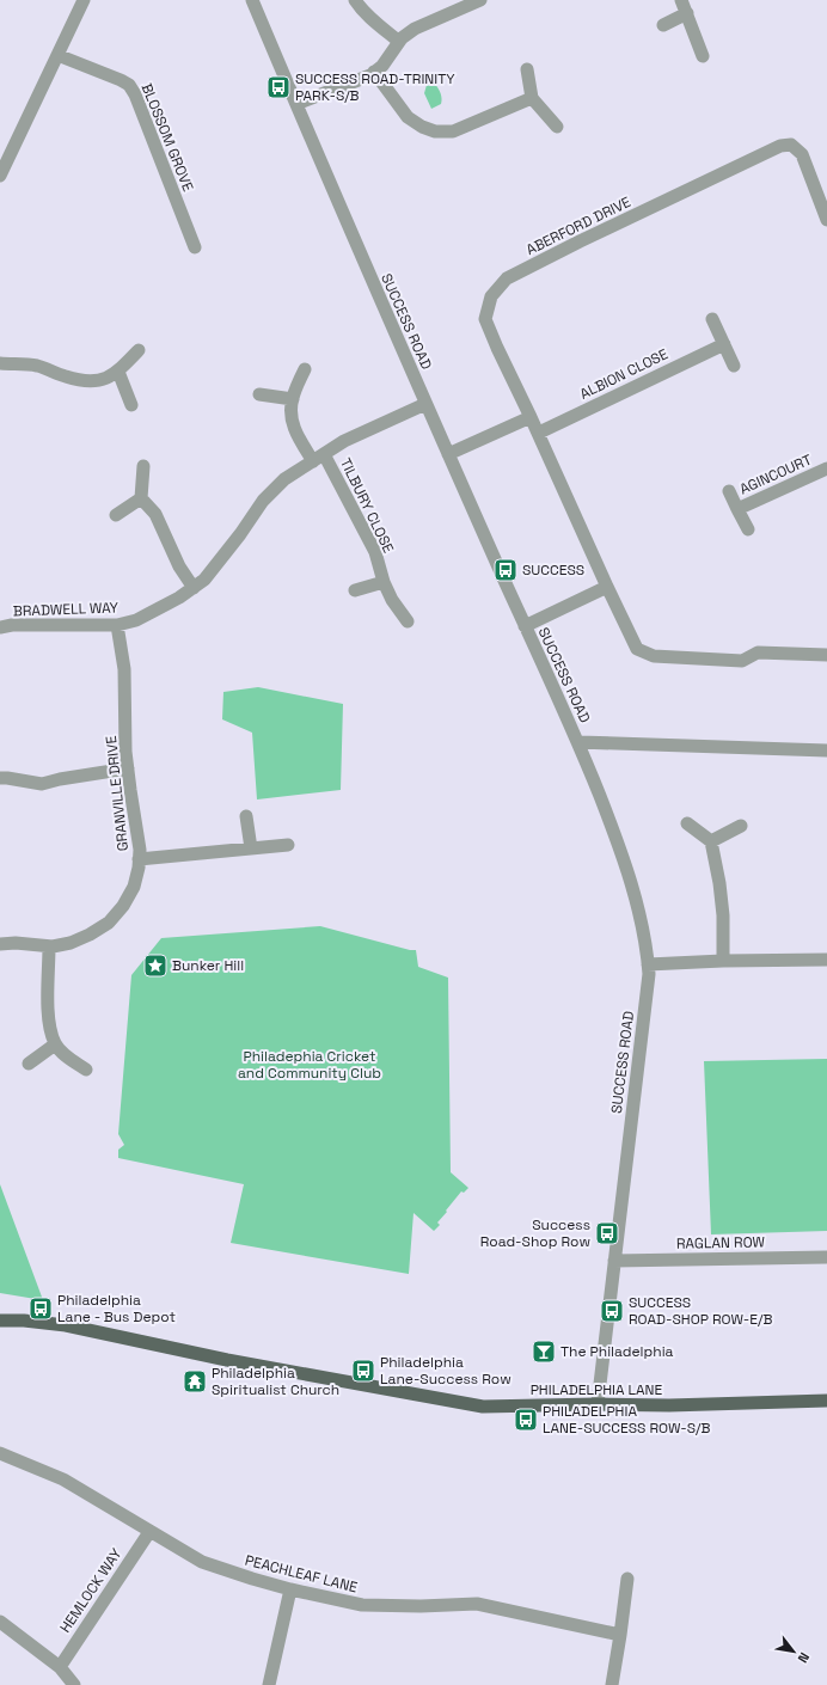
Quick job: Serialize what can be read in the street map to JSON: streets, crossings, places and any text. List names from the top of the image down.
{
  "streets": {
    "main road": ["PHILADELPHIA LANE"],
    "street": [
      "BLOSSOM GROVE",
      "ABERFORD DRIVE",
      "SUCCESS ROAD",
      "ALBION CLOSE",
      "AGINCOURT",
      "TILBURY CLOSE",
      "BRADWELL WAY",
      "GRANVILLE DRIVE",
      "RAGLAN ROW",
      "PEACHLEAF LANE",
      "HEMLOCK WAY"
    ]
  },
  "crossings": [
    ["ABERFORD DRIVE", "ALBION CLOSE"],
    ["SUCCESS ROAD", "BRADWELL WAY"],
    ["SUCCESS ROAD", "RAGLAN ROW"],
    ["SUCCESS ROAD", "PHILADELPHIA LANE"],
    ["TILBURY CLOSE", "BRADWELL WAY"],
    ["BRADWELL WAY", "GRANVILLE DRIVE"],
    ["PEACHLEAF LANE", "HEMLOCK WAY"]
  ],
  "parks": ["Philadephia Cricket and Community Club"],
  "places": {
    "bus stop": [
      "SUCCESS ROAD-TRINITY PARK-S/B",
      "SUCCESS",
      "Success Road-Shop Row",
      "Philadelphia Lane - Bus Depot",
      "SUCCESS ROAD-SHOP ROW-E/B",
      "Philadelphia Lane-Success Row",
      "PHILADELPHIA LANE-SUCCESS ROW-S/B"
    ],
    "place": ["Bunker Hill"],
    "bar": ["The Philadelphia"],
    "temple": ["Philadelphia Spiritualist Church"]
  },
  "north": "bottom right"
}
